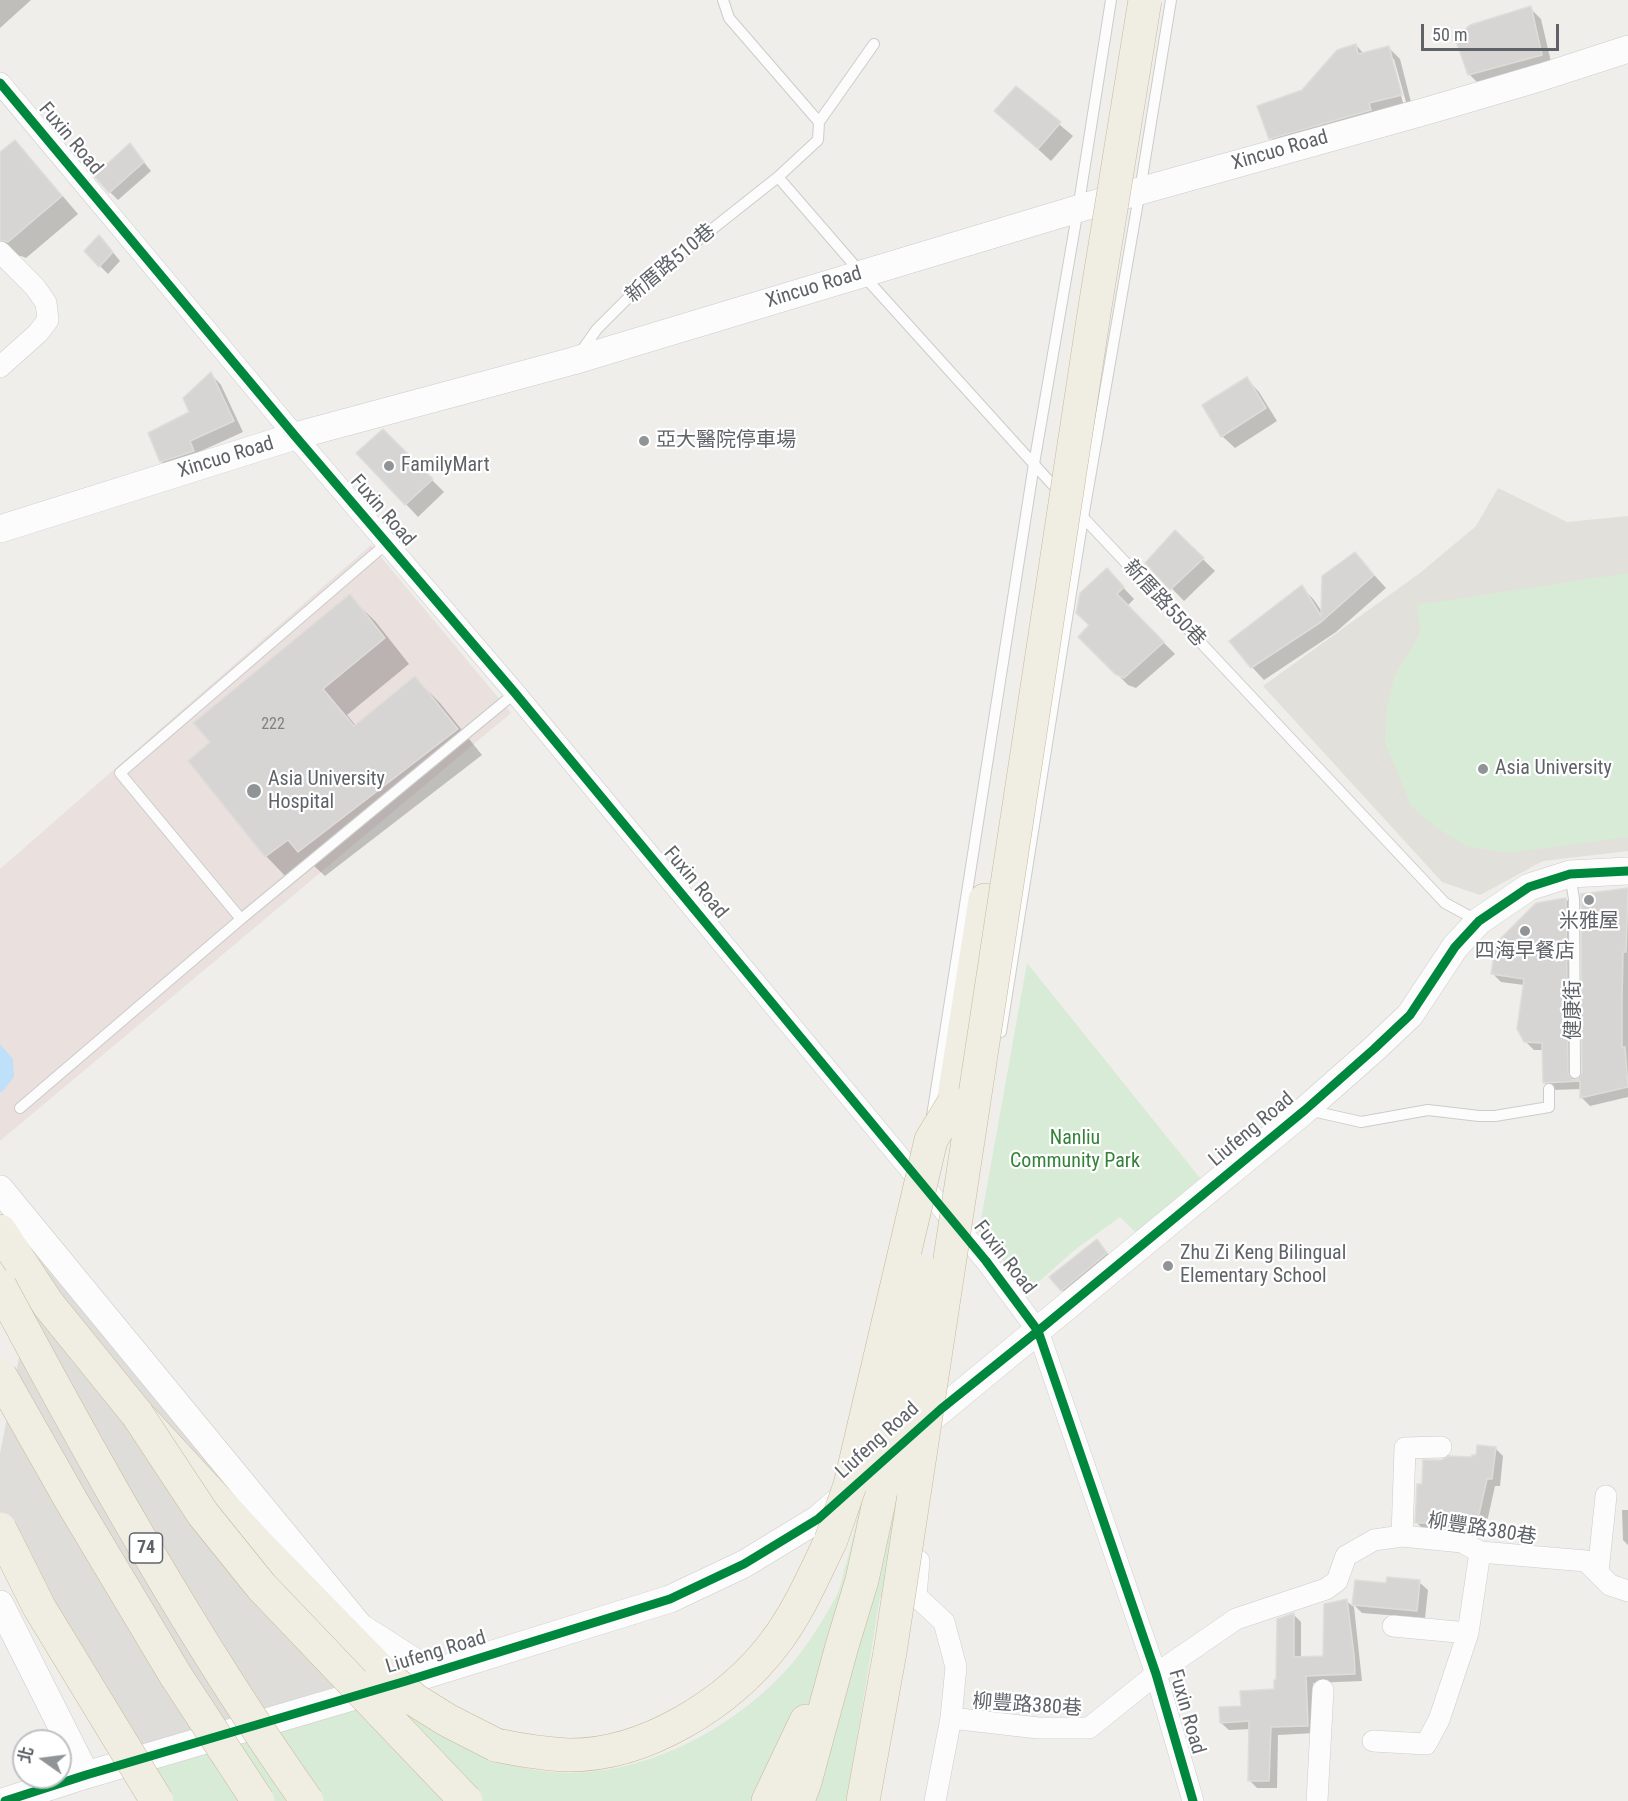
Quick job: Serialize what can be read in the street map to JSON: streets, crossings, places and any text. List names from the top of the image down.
{
  "streets": {
    "highway": ["74"],
    "street": [
      "Fuxin Road",
      "Xincuo Road",
      "Liufeng Road",
      "柳豐路380巷"
    ],
    "lane": ["新厝路510巷", "新厝路550巷", "健康街"]
  },
  "crossings": [
    ["Fuxin Road", "Xincuo Road"],
    ["Fuxin Road", "Liufeng Road"],
    ["Fuxin Road", "柳豐路380巷"],
    ["Xincuo Road", "新厝路510巷"],
    ["Xincuo Road", "新厝路550巷"],
    ["新厝路550巷", "Liufeng Road"],
    ["健康街", "Liufeng Road"],
    ["Liufeng Road", "柳豐路380巷"]
  ],
  "parks": ["Nanliu Community Park"],
  "places": [
    "亞大醫院停車場",
    "FamilyMart",
    "Asia University",
    "Asia University Hospital",
    "米雅屋",
    "四海早餐店",
    "Zhu Zi Keng Bilingual Elementary School"
  ],
  "house_numbers": ["222"],
  "scale_bar": "50 m",
  "north": "left"
}
